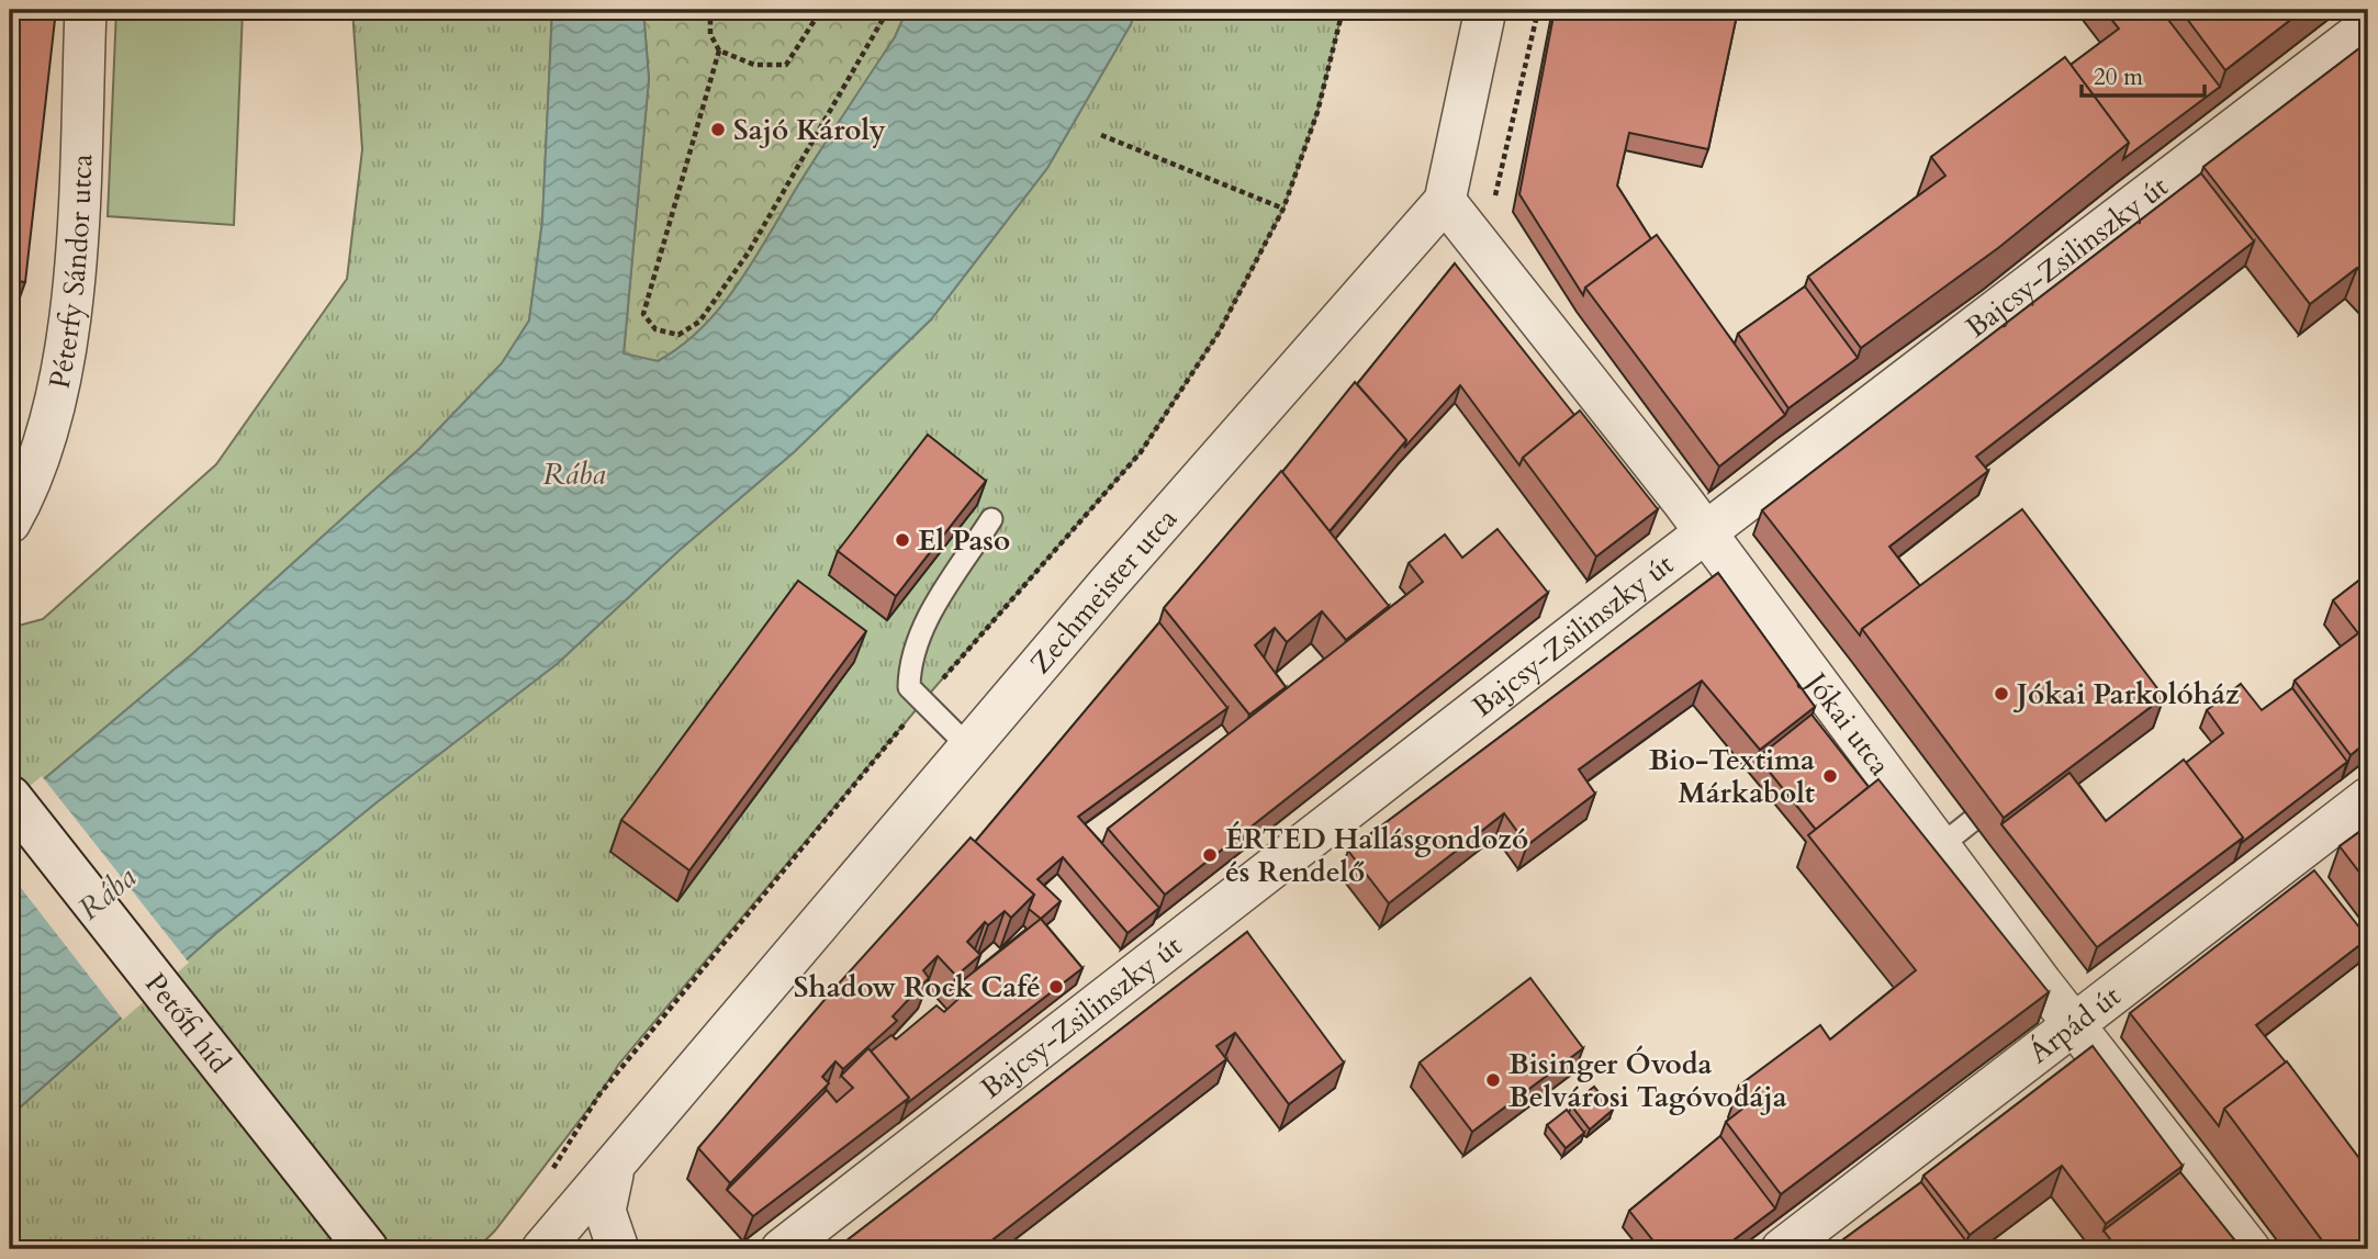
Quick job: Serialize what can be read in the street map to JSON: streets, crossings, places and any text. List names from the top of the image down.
{
  "streets": {
    "street": [
      "Bajcsy-Zsilinszky út",
      "Péterfy Sándor utca",
      "Zechmeister utca",
      "Jókai utca",
      "Petőfi híd",
      "Árpád út"
    ]
  },
  "crossings": [
    ["Bajcsy-Zsilinszky út", "Jókai utca"],
    ["Zechmeister utca", "Jókai utca"],
    ["Jókai utca", "Árpád út"]
  ],
  "water": ["Rába"],
  "places": [
    "Sajó Károly",
    "El Paso",
    "Jókai Parkolóház",
    "Bio-Textima Márkabolt",
    "ÉRTED Hallásgondozó és Rendelő",
    "Shadow Rock Café",
    "Bisinger Óvoda Belvárosi Tagóvodája"
  ],
  "scale_bar": "20 m"
}
